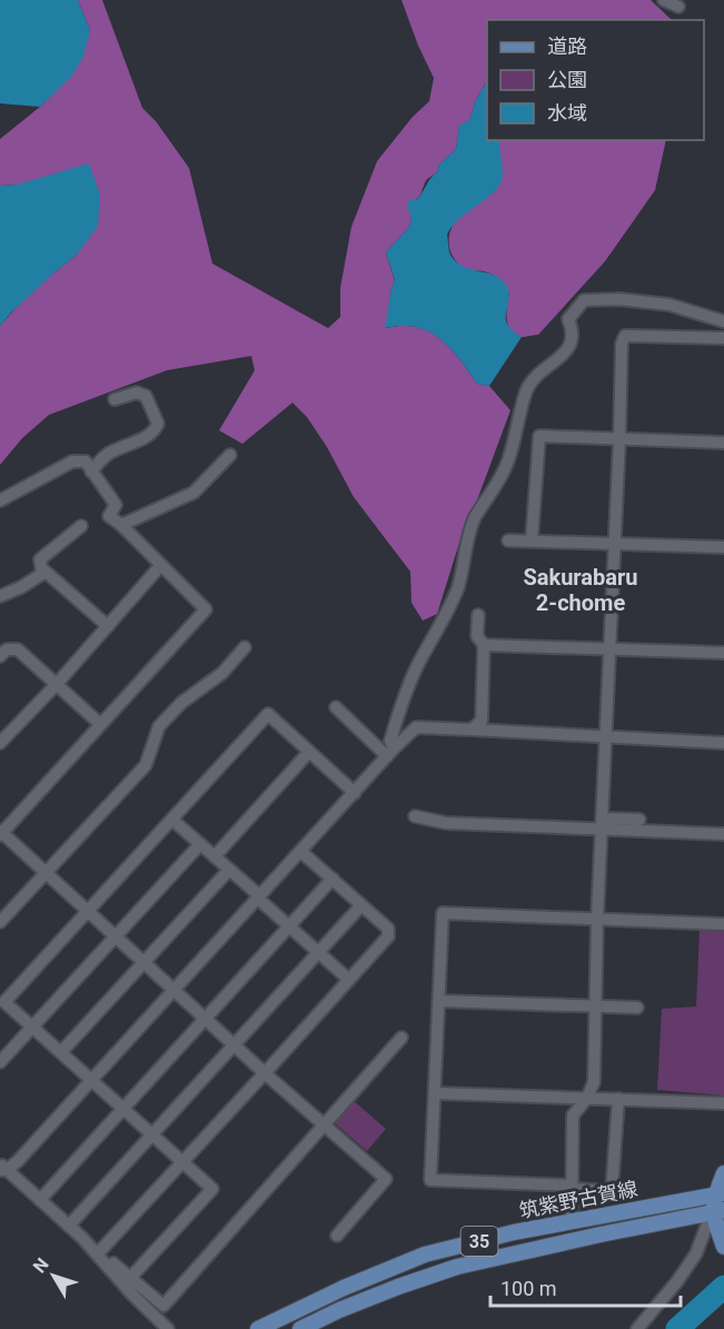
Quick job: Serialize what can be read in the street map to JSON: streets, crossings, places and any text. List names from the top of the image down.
{
  "streets": {
    "main road": ["筑紫野古賀線", "35"]
  },
  "districts": ["Sakurabaru 2-chome"],
  "legend": ["道路", "公園", "水域"],
  "scale_bar": "100 m",
  "north": "top left"
}
